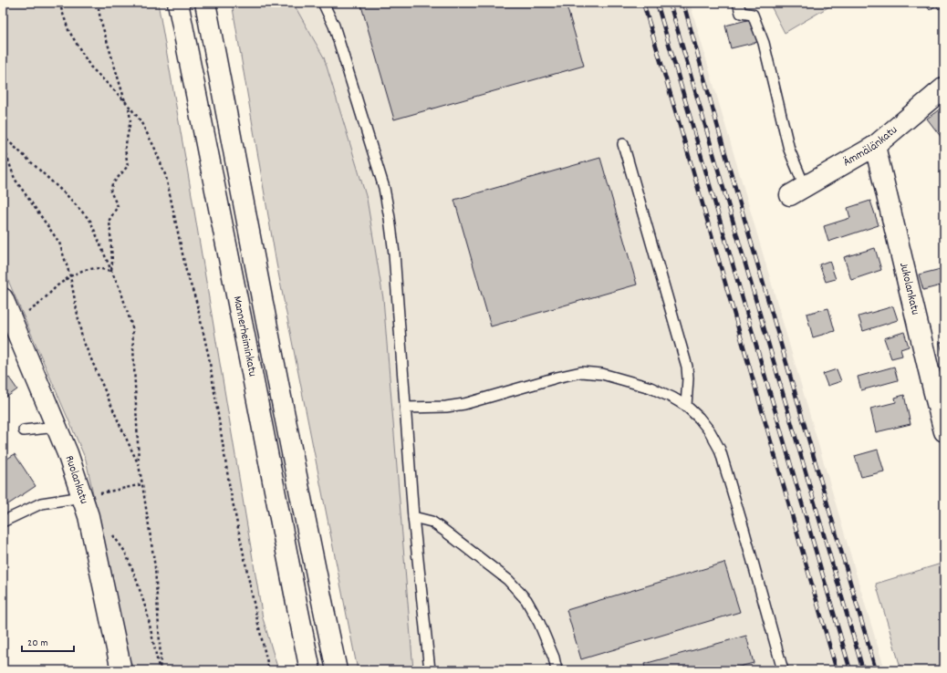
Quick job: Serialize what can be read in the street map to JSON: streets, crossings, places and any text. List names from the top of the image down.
{
  "streets": {
    "main road": [
      "Ämmälänkatu",
      "Jukolankatu",
      "Mannerheiminkatu",
      "Ruolankatu"
    ]
  },
  "crossings": [
    ["Ämmälänkatu", "Jukolankatu"]
  ],
  "scale_bar": "20 m"
}
